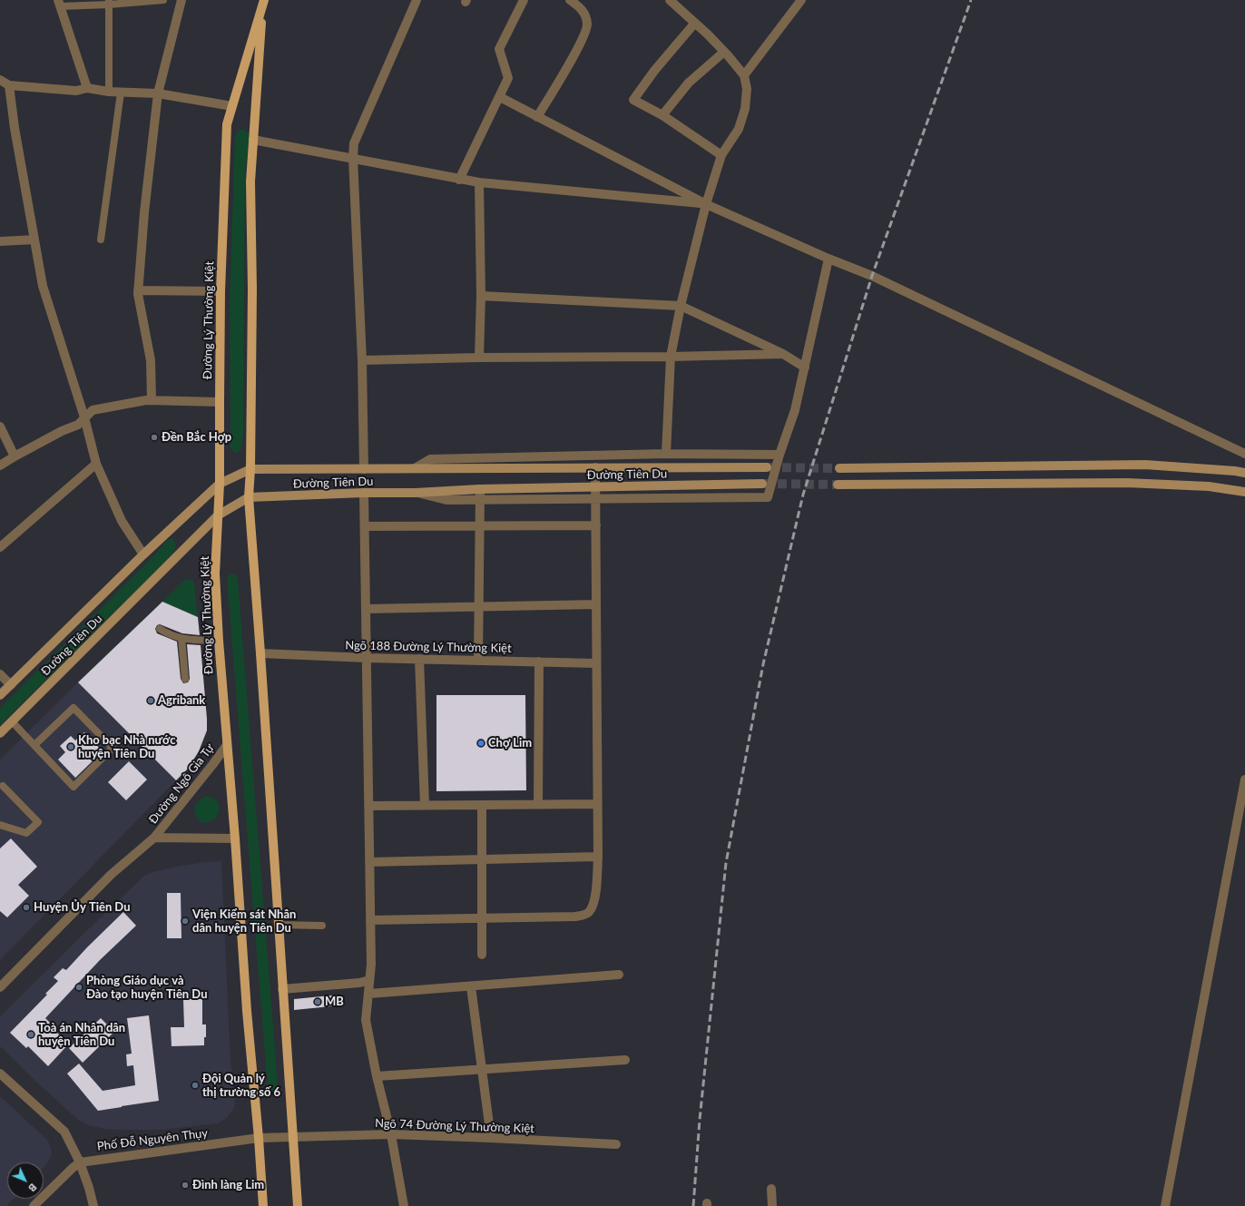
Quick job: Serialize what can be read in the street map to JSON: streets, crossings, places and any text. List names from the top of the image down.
{
  "streets": {
    "main road": ["Đường Lý Thường Kiệt", "Đường Tiên Du"],
    "street": [
      "Ngõ 188 Đường Lý Thường Kiệt",
      "Đường Ngô Gia Tự",
      "Ngõ 74 Đường Lý Thường Kiệt",
      "Phố Đỗ Nguyên Thụy"
    ]
  },
  "crossings": [
    ["Đường Lý Thường Kiệt", "Đường Tiên Du"],
    ["Đường Lý Thường Kiệt", "Ngõ 188 Đường Lý Thường Kiệt"],
    ["Đường Lý Thường Kiệt", "Đường Ngô Gia Tự"],
    ["Đường Lý Thường Kiệt", "Ngõ 74 Đường Lý Thường Kiệt"],
    ["Đường Lý Thường Kiệt", "Phố Đỗ Nguyên Thụy"],
    ["Ngõ 74 Đường Lý Thường Kiệt", "Phố Đỗ Nguyên Thụy"]
  ],
  "places": [
    "Đền Bắc Hợp",
    "Agribank",
    "Chợ Lim",
    "Kho bạc Nhà nước huyện Tiên Du",
    "Huyện Ủy Tiên Du",
    "Viện Kiểm sát Nhân dân huyện Tiên Du",
    "Phòng Giáo dục và Đào tạo huyện Tiên Du",
    "MB",
    "Toà án Nhân dân huyện Tiên Du",
    "Đội Quản lý thị trường số 6",
    "Đình làng Lim"
  ],
  "north": "bottom right"
}
